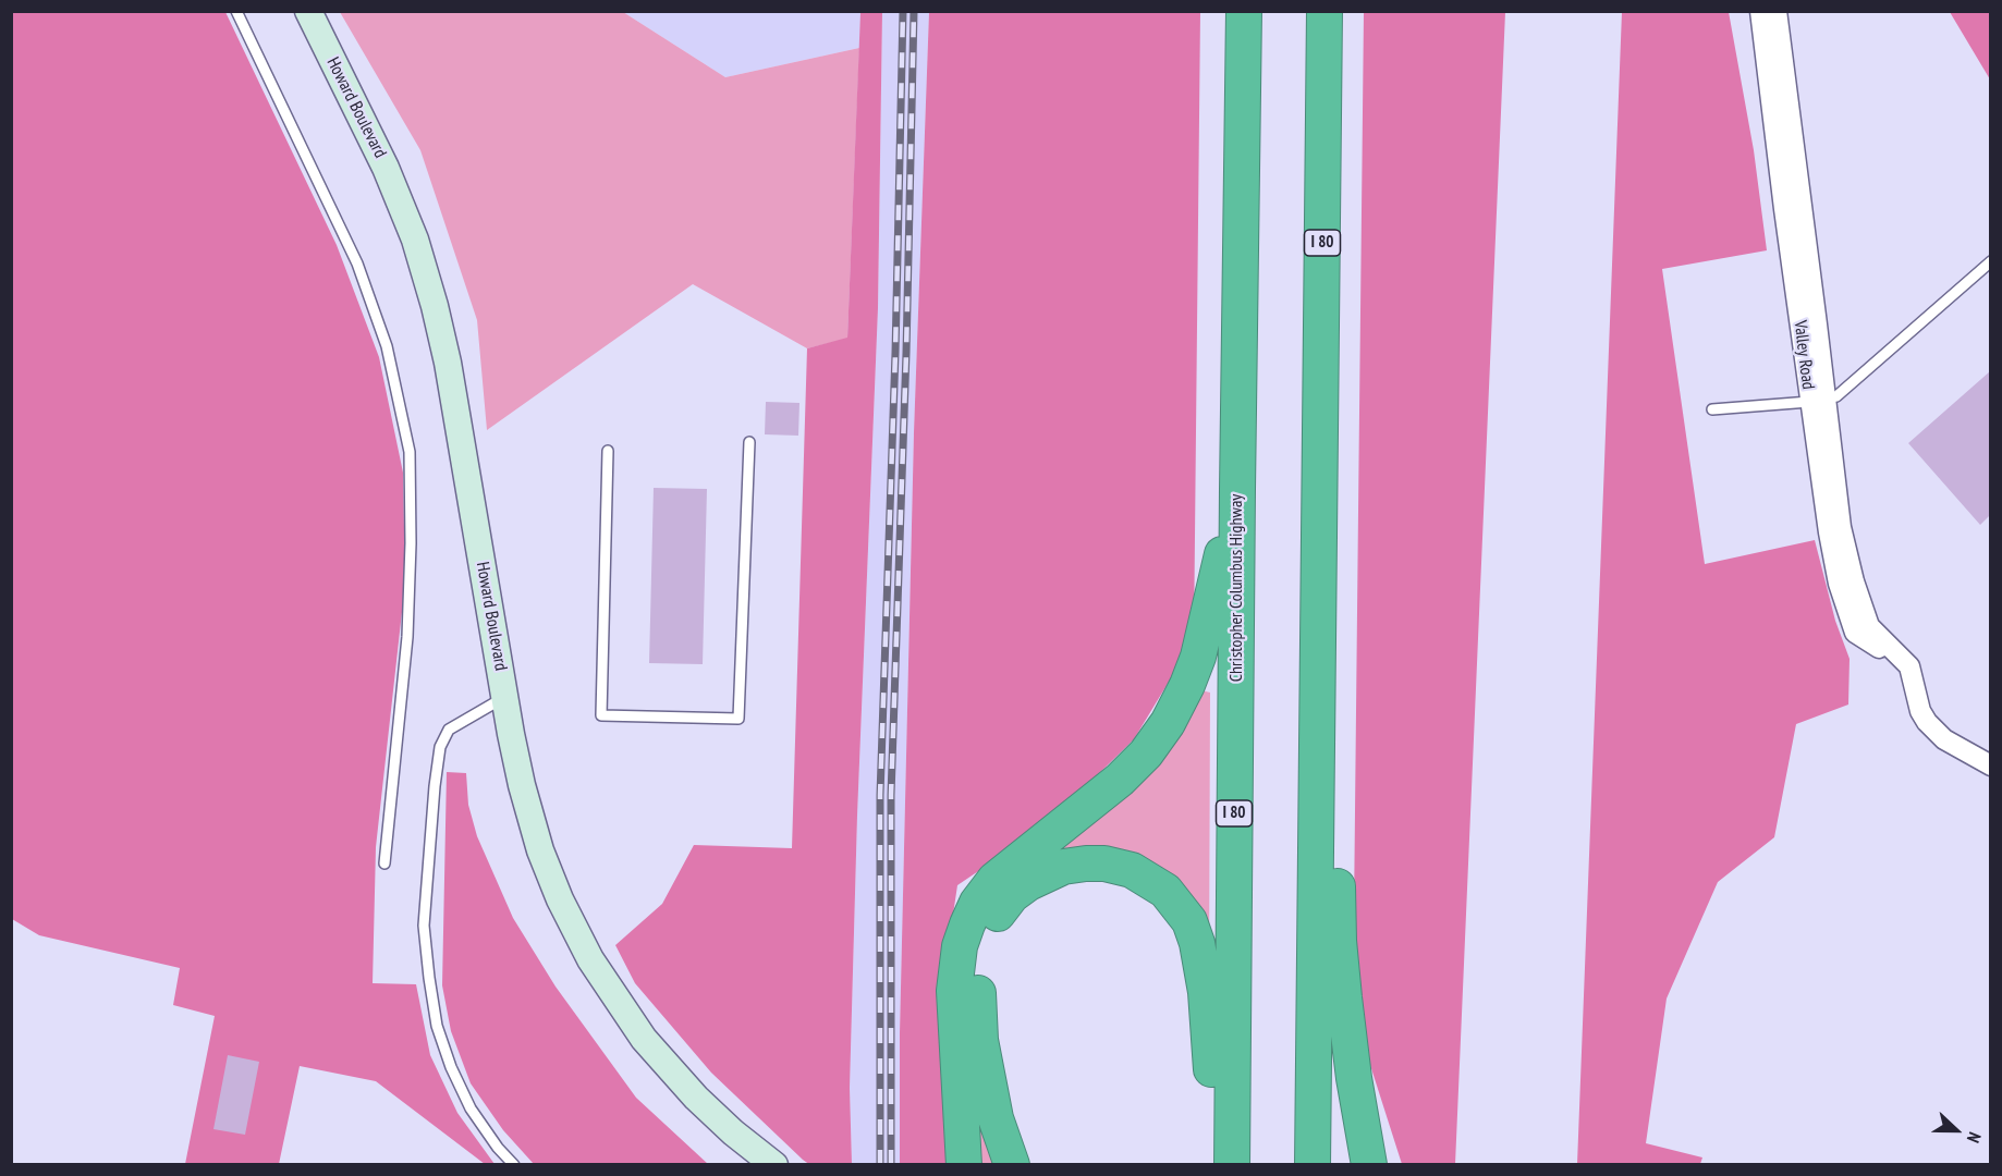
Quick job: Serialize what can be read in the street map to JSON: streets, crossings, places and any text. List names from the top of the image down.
{
  "streets": {
    "highway": ["I 80", "Christopher Columbus Highway"],
    "main road": ["Howard Boulevard"],
    "street": ["Valley Road"]
  },
  "north": "right"
}
